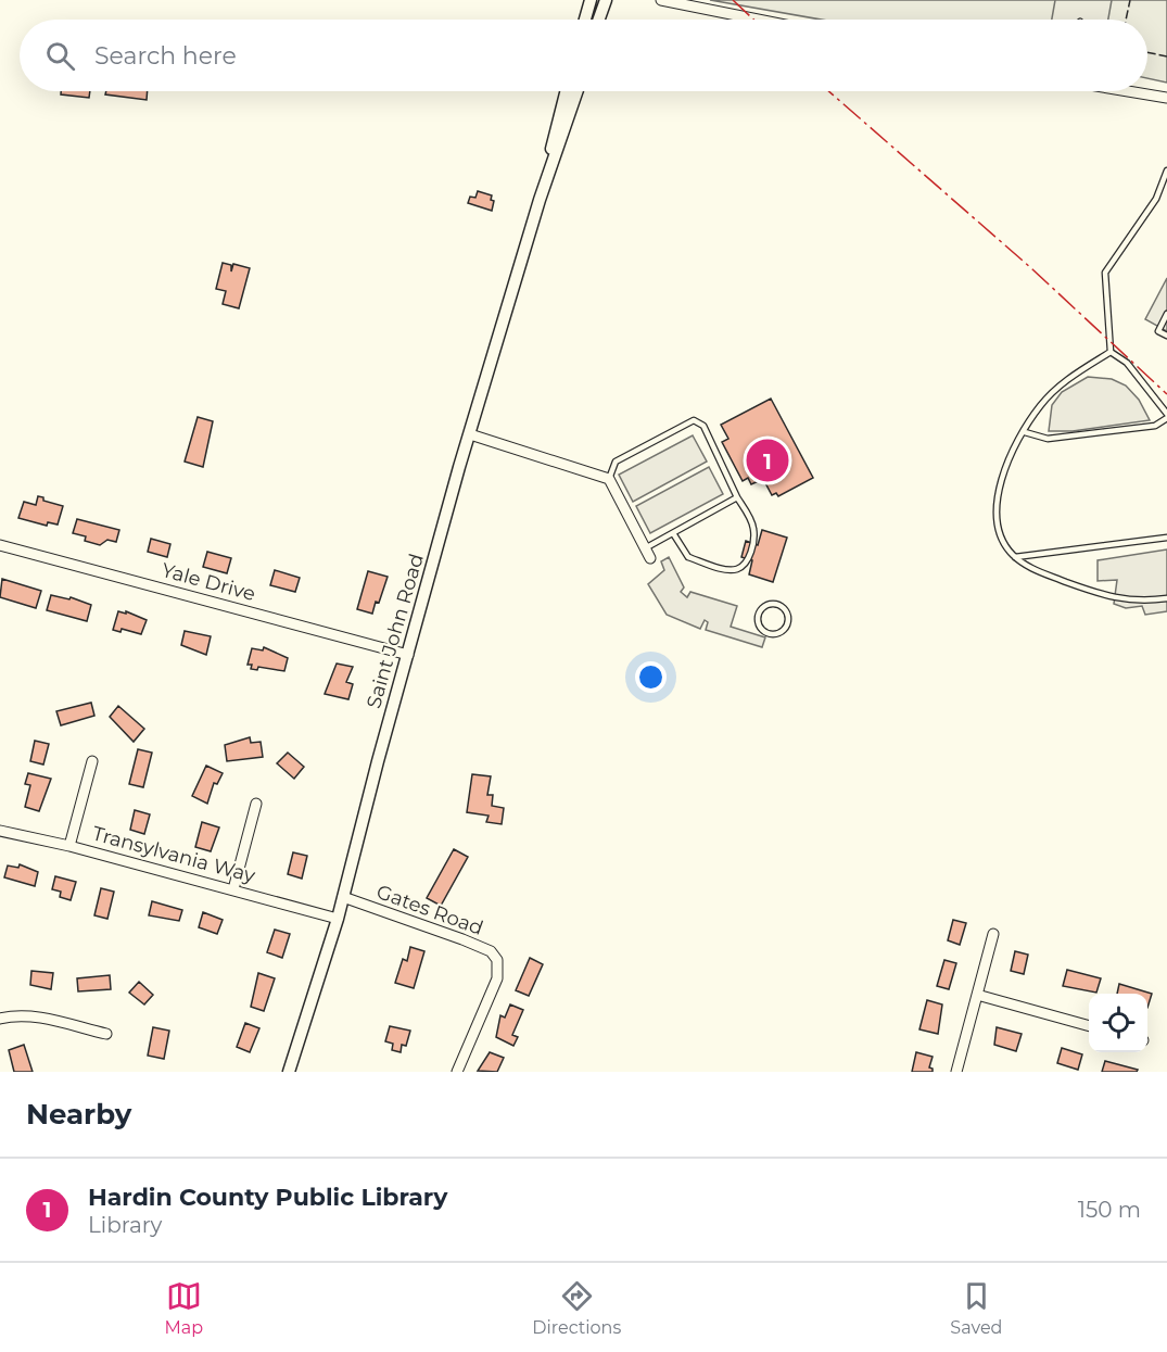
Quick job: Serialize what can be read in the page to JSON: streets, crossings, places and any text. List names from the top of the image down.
{
  "streets": {
    "street": [
      "Yale Drive",
      "Saint John Road",
      "Transylvania Way",
      "Gates Road"
    ]
  },
  "crossings": [
    ["Yale Drive", "Saint John Road"],
    ["Saint John Road", "Transylvania Way"],
    ["Saint John Road", "Gates Road"]
  ],
  "page": {
    "search": "Search here",
    "pins": "1",
    "heading": "Nearby",
    "list": [
      {
        "mark": "1",
        "name": "Hardin County Public Library",
        "note": "Library",
        "value": "150 m"
      }
    ],
    "nav": ["Map", "Directions", "Saved"]
  }
}
